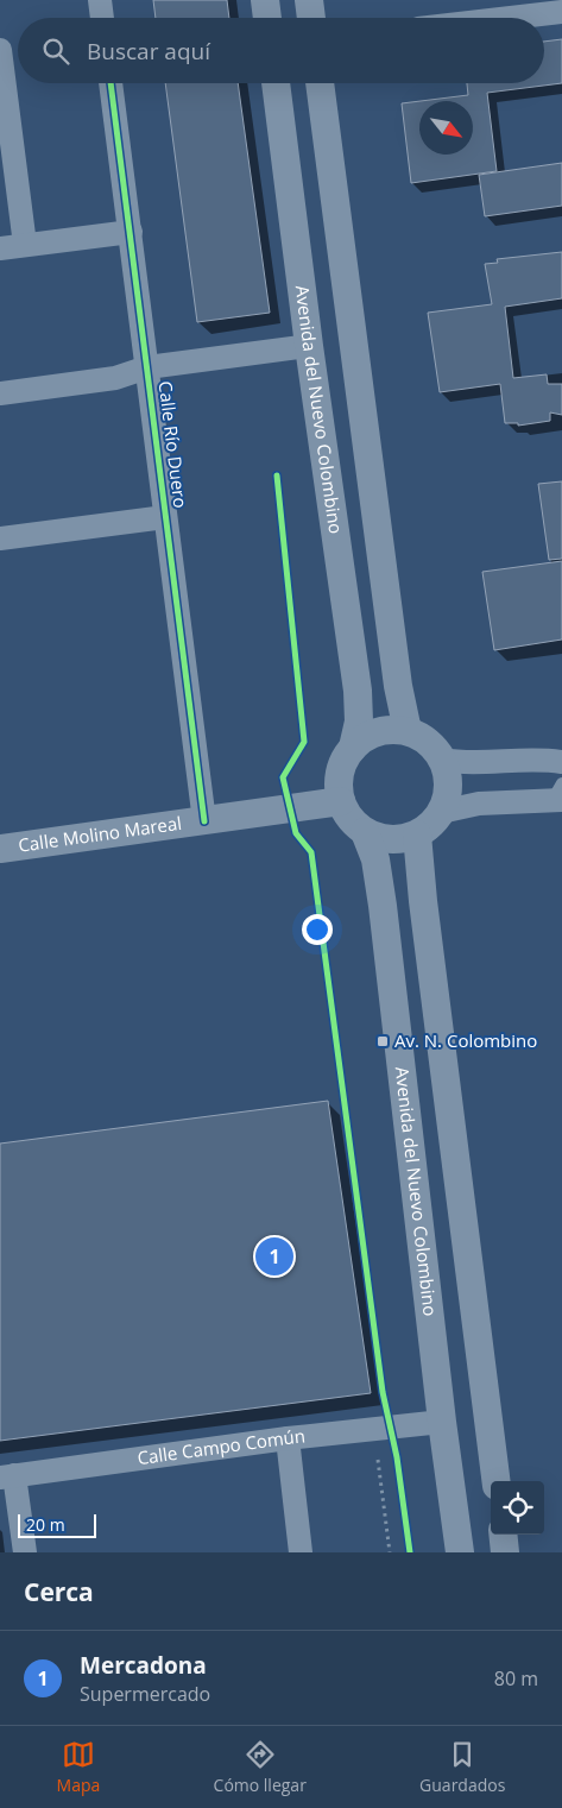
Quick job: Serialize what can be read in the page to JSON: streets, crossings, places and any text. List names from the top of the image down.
{
  "streets": {
    "street": [
      "Avenida del Nuevo Colombino",
      "Calle Río Duero",
      "Calle Molino Mareal",
      "Calle Campo Común"
    ]
  },
  "crossings": [
    ["Avenida del Nuevo Colombino", "Calle Molino Mareal"],
    ["Avenida del Nuevo Colombino", "Calle Campo Común"],
    ["Calle Río Duero", "Calle Molino Mareal"]
  ],
  "places": {
    "transit": ["Av. N. Colombino"]
  },
  "scale_bar": "20 m",
  "north": "bottom right",
  "page": {
    "search": "Buscar aquí",
    "pins": "1",
    "scale": "20 m",
    "heading": "Cerca",
    "list": [
      {
        "mark": "1",
        "name": "Mercadona",
        "note": "Supermercado",
        "value": "80 m"
      }
    ],
    "nav": ["Mapa", "Cómo llegar", "Guardados"]
  }
}
